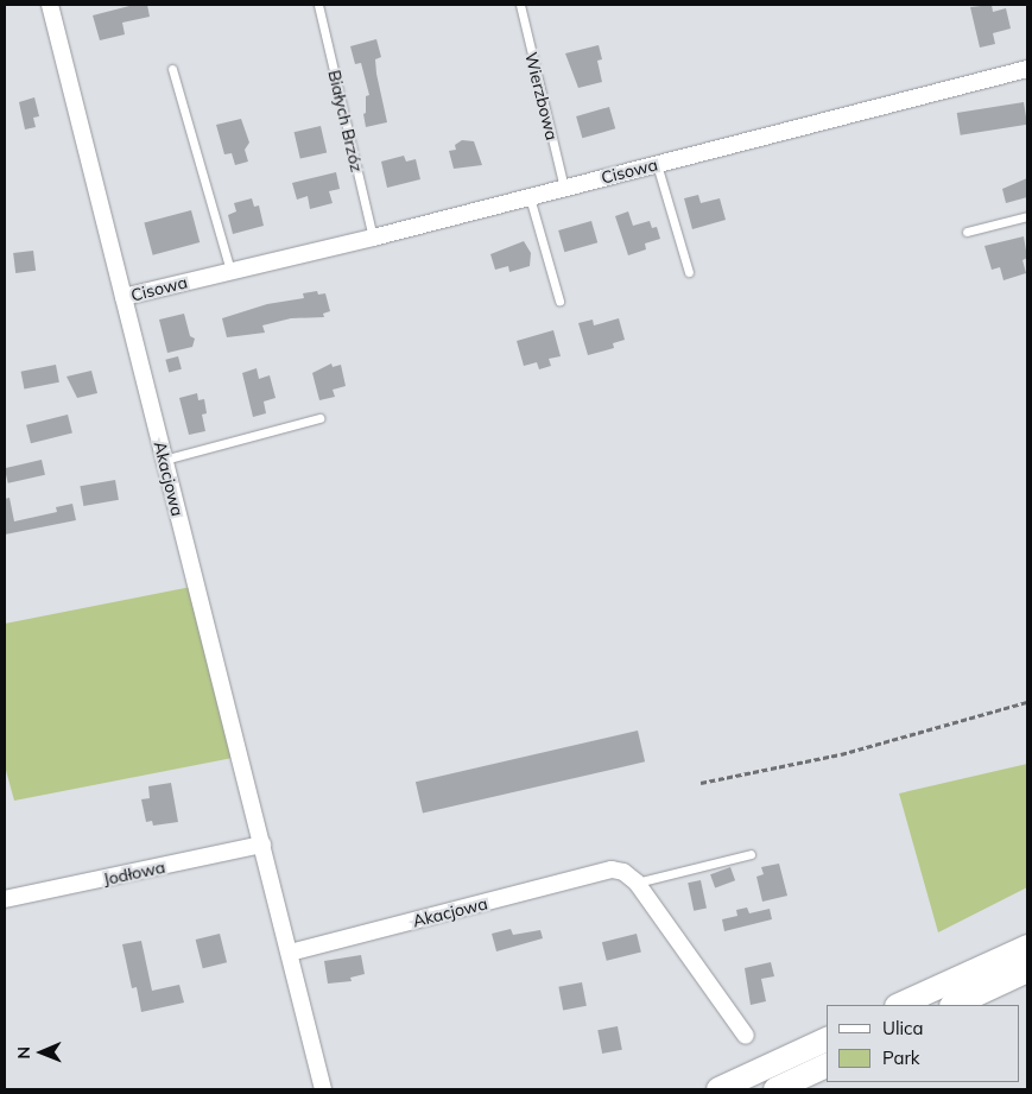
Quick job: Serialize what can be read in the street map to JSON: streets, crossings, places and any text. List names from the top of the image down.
{
  "streets": {
    "street": ["Cisowa", "Akacjowa", "Jodłowa"],
    "lane": ["Wierzbowa", "Białych Brzóz"]
  },
  "crossings": [
    ["Wierzbowa", "Cisowa"],
    ["Białych Brzóz", "Cisowa"],
    ["Cisowa", "Akacjowa"],
    ["Akacjowa", "Jodłowa"]
  ],
  "legend": ["Ulica", "Park"],
  "north": "left"
}
